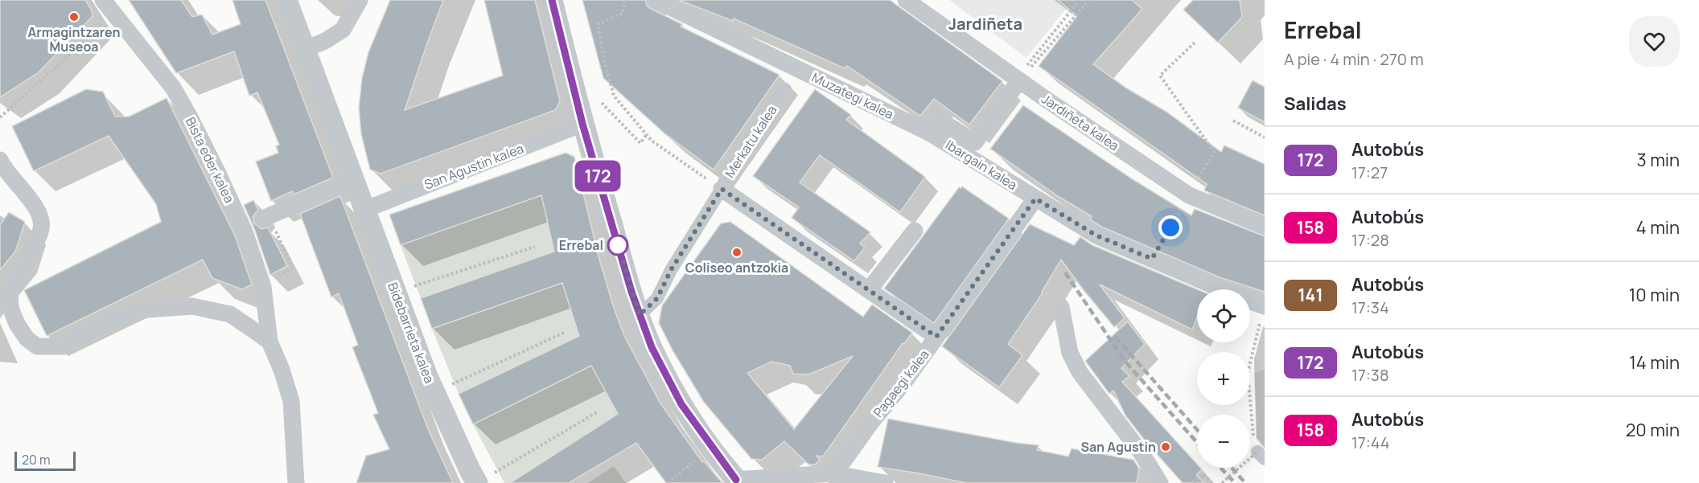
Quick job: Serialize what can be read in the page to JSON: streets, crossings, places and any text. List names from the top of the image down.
{
  "streets": {
    "street": [
      "Muzategi kalea",
      "Jardiñeta kalea",
      "Merkatu kalea",
      "Bista eder kalea",
      "Ibargain kalea",
      "San Agustin kalea",
      "Bidebarrieta kalea",
      "Pagaegi kalea"
    ]
  },
  "crossings": [
    ["Muzategi kalea", "Ibargain kalea"],
    ["Ibargain kalea", "Pagaegi kalea"],
    ["San Agustin kalea", "Bidebarrieta kalea"]
  ],
  "districts": ["Jardiñeta"],
  "places": [
    "Armagintzaren Museoa",
    "Errebal",
    "Coliseo antzokia",
    "San Agustin"
  ],
  "lines": ["bus line 172"],
  "scale_bar": "20 m",
  "page": {
    "on_map": "172",
    "heading": [
      ["Errebal", "A pie · 4 min · 270 m"],
      "Salidas"
    ],
    "list": [
      {
        "mark": "172",
        "name": "Autobús",
        "note": "17:27",
        "value": "3 min"
      },
      {
        "mark": "158",
        "name": "Autobús",
        "note": "17:28",
        "value": "4 min"
      },
      {
        "mark": "141",
        "name": "Autobús",
        "note": "17:34",
        "value": "10 min"
      },
      {
        "mark": "172",
        "name": "Autobús",
        "note": "17:38",
        "value": "14 min"
      },
      {
        "mark": "158",
        "name": "Autobús",
        "note": "17:44",
        "value": "20 min"
      }
    ],
    "map_buttons": ["+", "−"],
    "scale": "20 m"
  }
}
